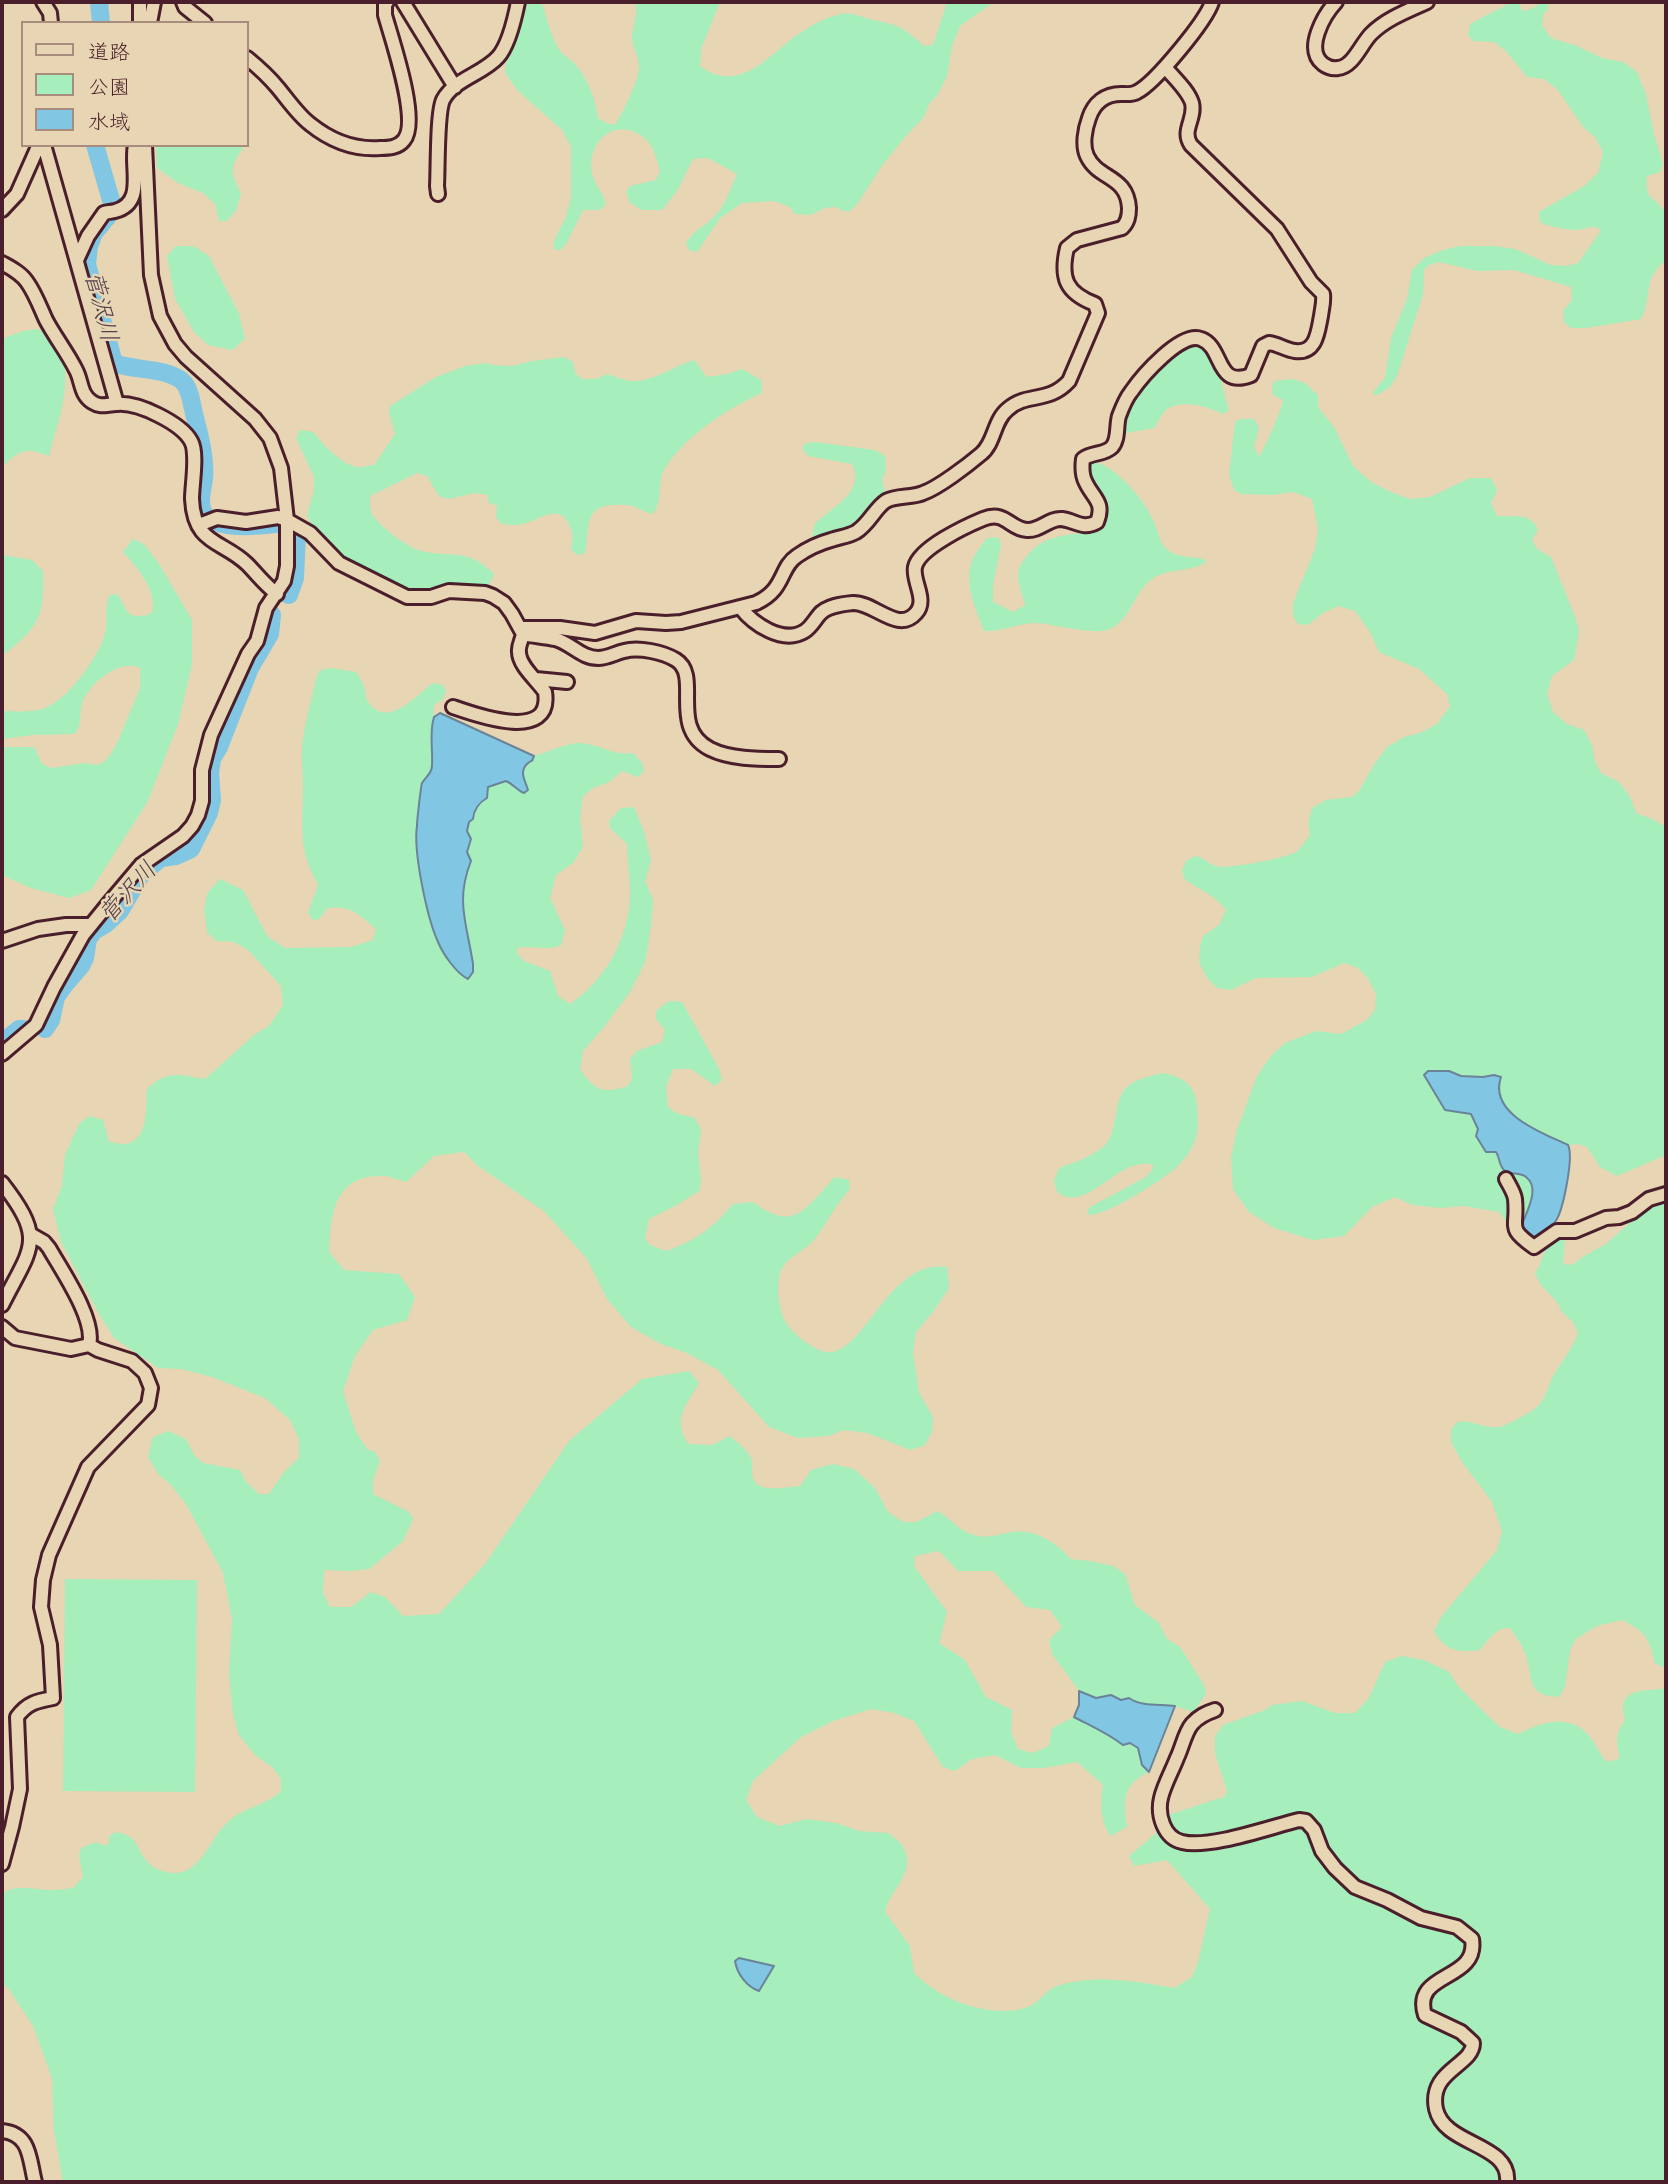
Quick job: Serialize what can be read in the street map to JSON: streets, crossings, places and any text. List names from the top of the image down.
{
  "water": ["菅沢川"],
  "legend": ["道路", "公園", "水域"]
}
